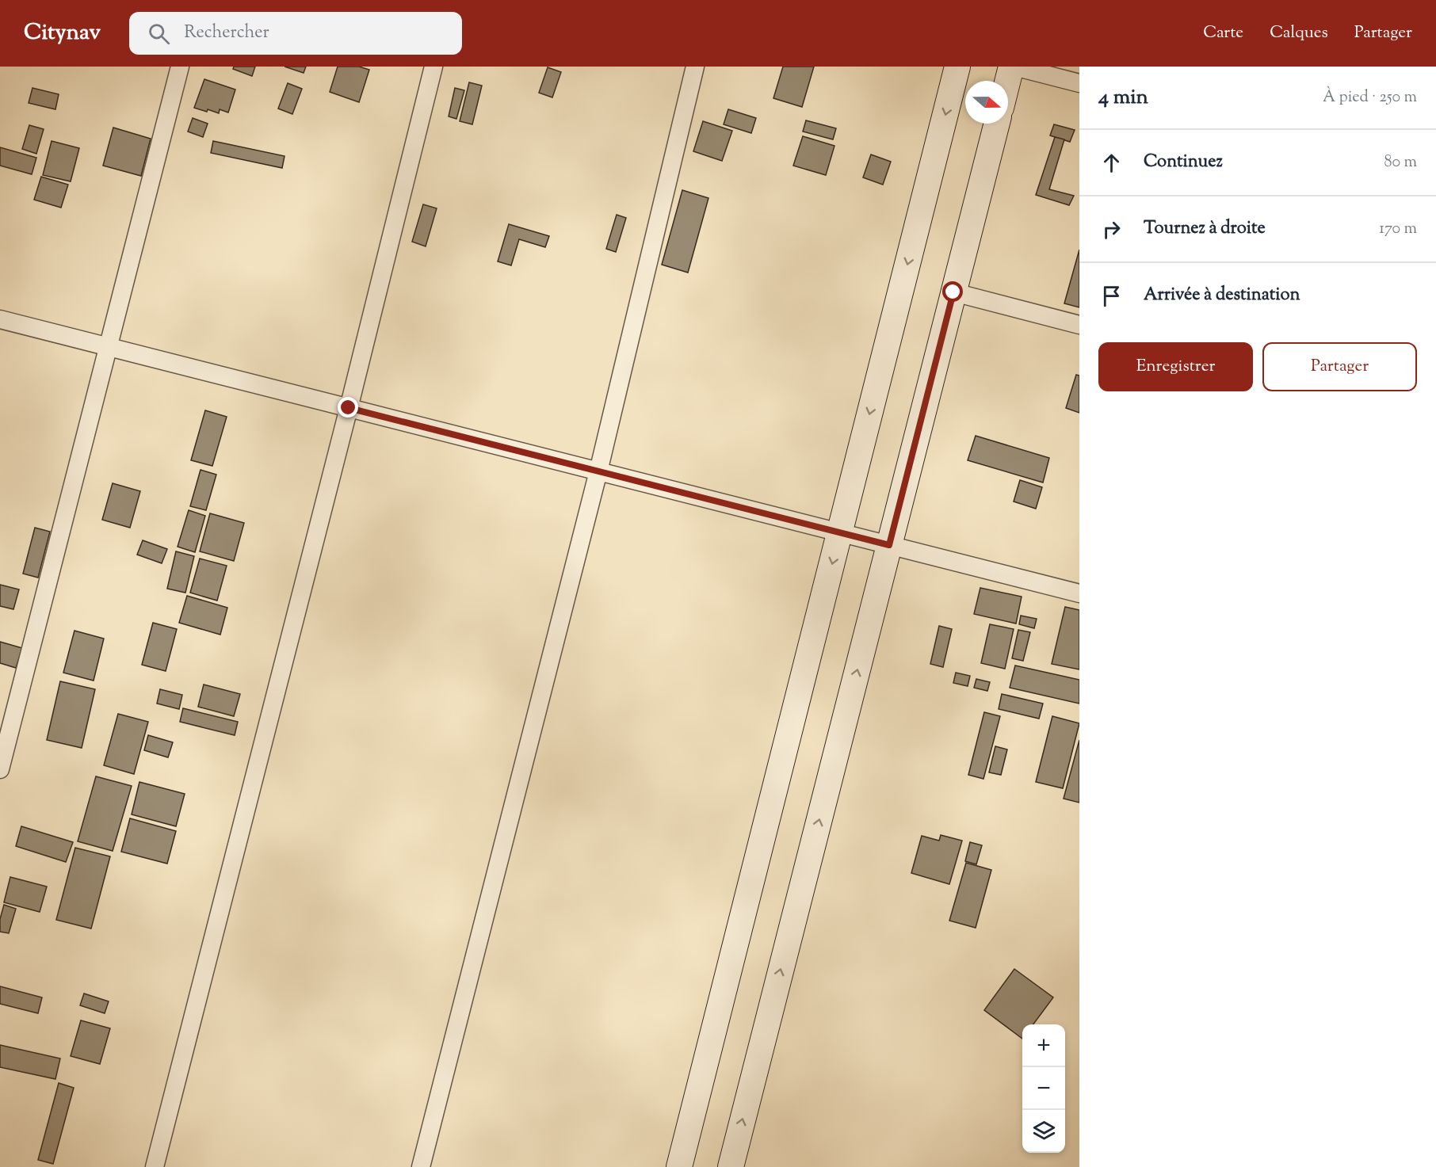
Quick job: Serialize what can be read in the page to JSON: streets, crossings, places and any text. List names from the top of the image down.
{
  "north": "right",
  "page": {
    "header": "Citynav",
    "search": "Rechercher",
    "nav": ["Carte", "Calques", "Partager"],
    "heading": ["4 min", "À pied · 250 m"],
    "list": [
      ["Continuez", "80 m"],
      ["Tournez à droite", "170 m"],
      "Arrivée à destination"
    ],
    "buttons": ["Enregistrer", "Partager"],
    "map_buttons": ["+", "−"]
  }
}
